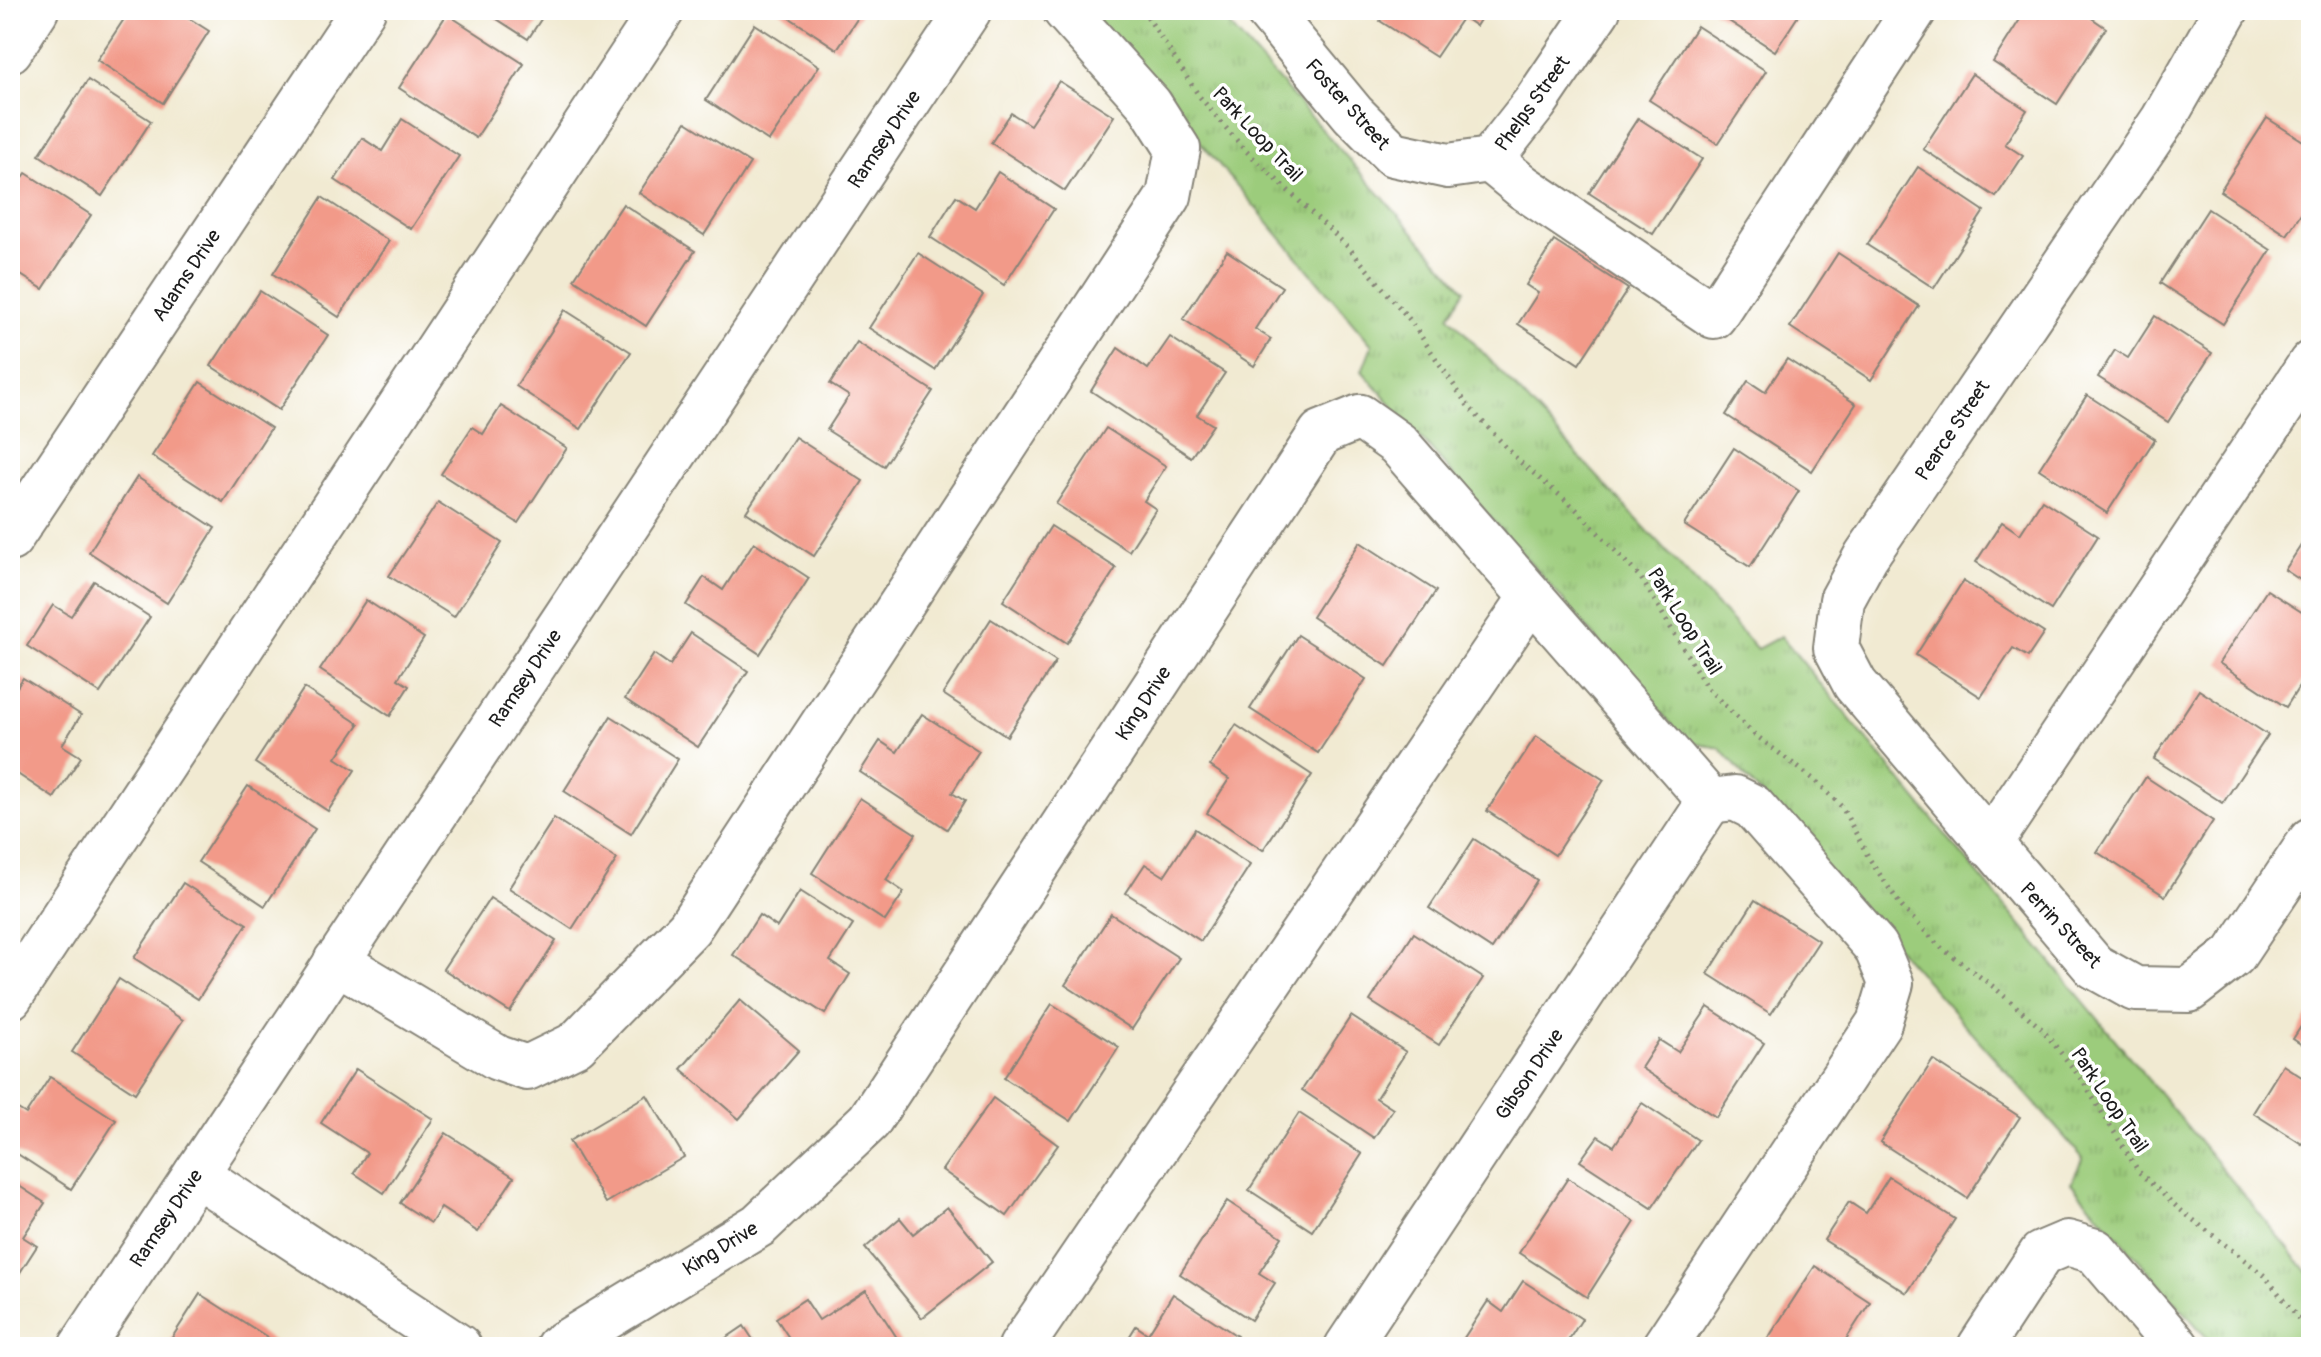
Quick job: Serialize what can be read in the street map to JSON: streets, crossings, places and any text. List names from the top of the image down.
{
  "streets": {
    "street": [
      "Phelps Street",
      "Foster Street",
      "Ramsey Drive",
      "Adams Drive",
      "Pearce Street",
      "King Drive",
      "Perrin Street",
      "Gibson Drive"
    ],
    "path": ["Park Loop Trail"]
  },
  "crossings": [
    ["Phelps Street", "Foster Street"],
    ["Pearce Street", "Perrin Street"],
    ["King Drive", "Gibson Drive"]
  ]
}
